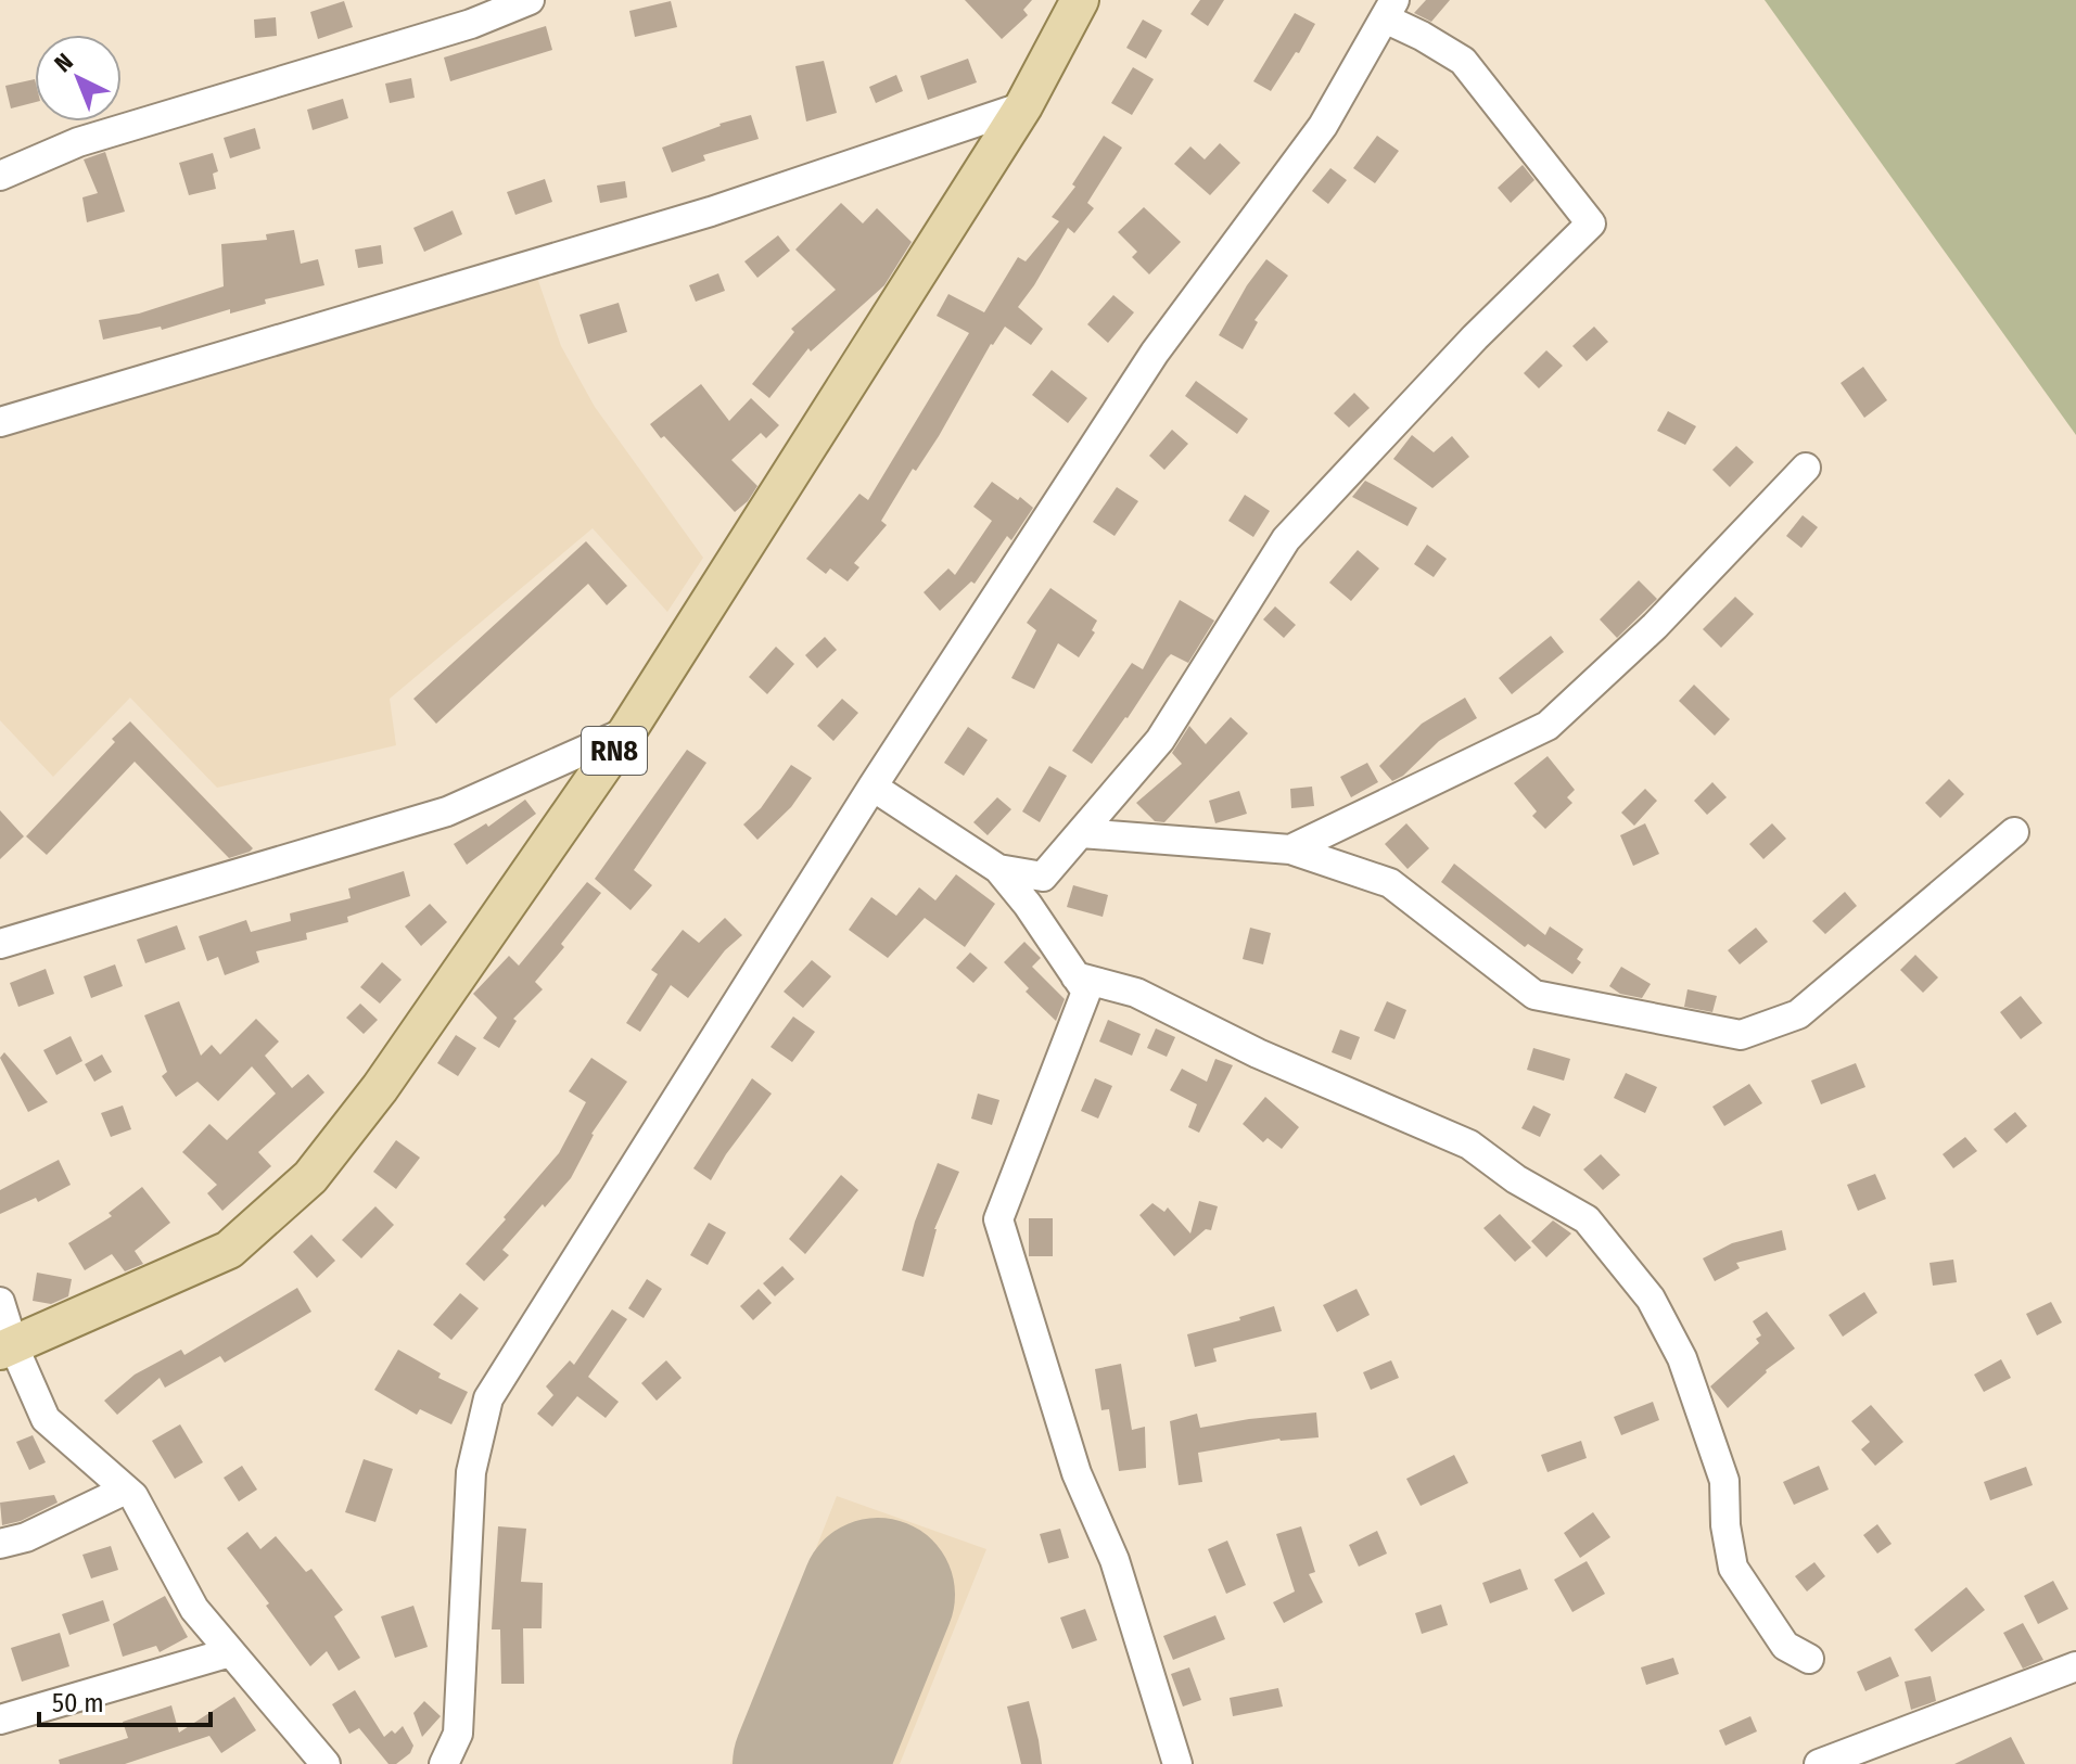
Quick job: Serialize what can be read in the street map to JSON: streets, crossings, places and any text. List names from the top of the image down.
{
  "streets": {
    "main road": ["RN8"]
  },
  "scale_bar": "50 m",
  "north": "top left"
}
